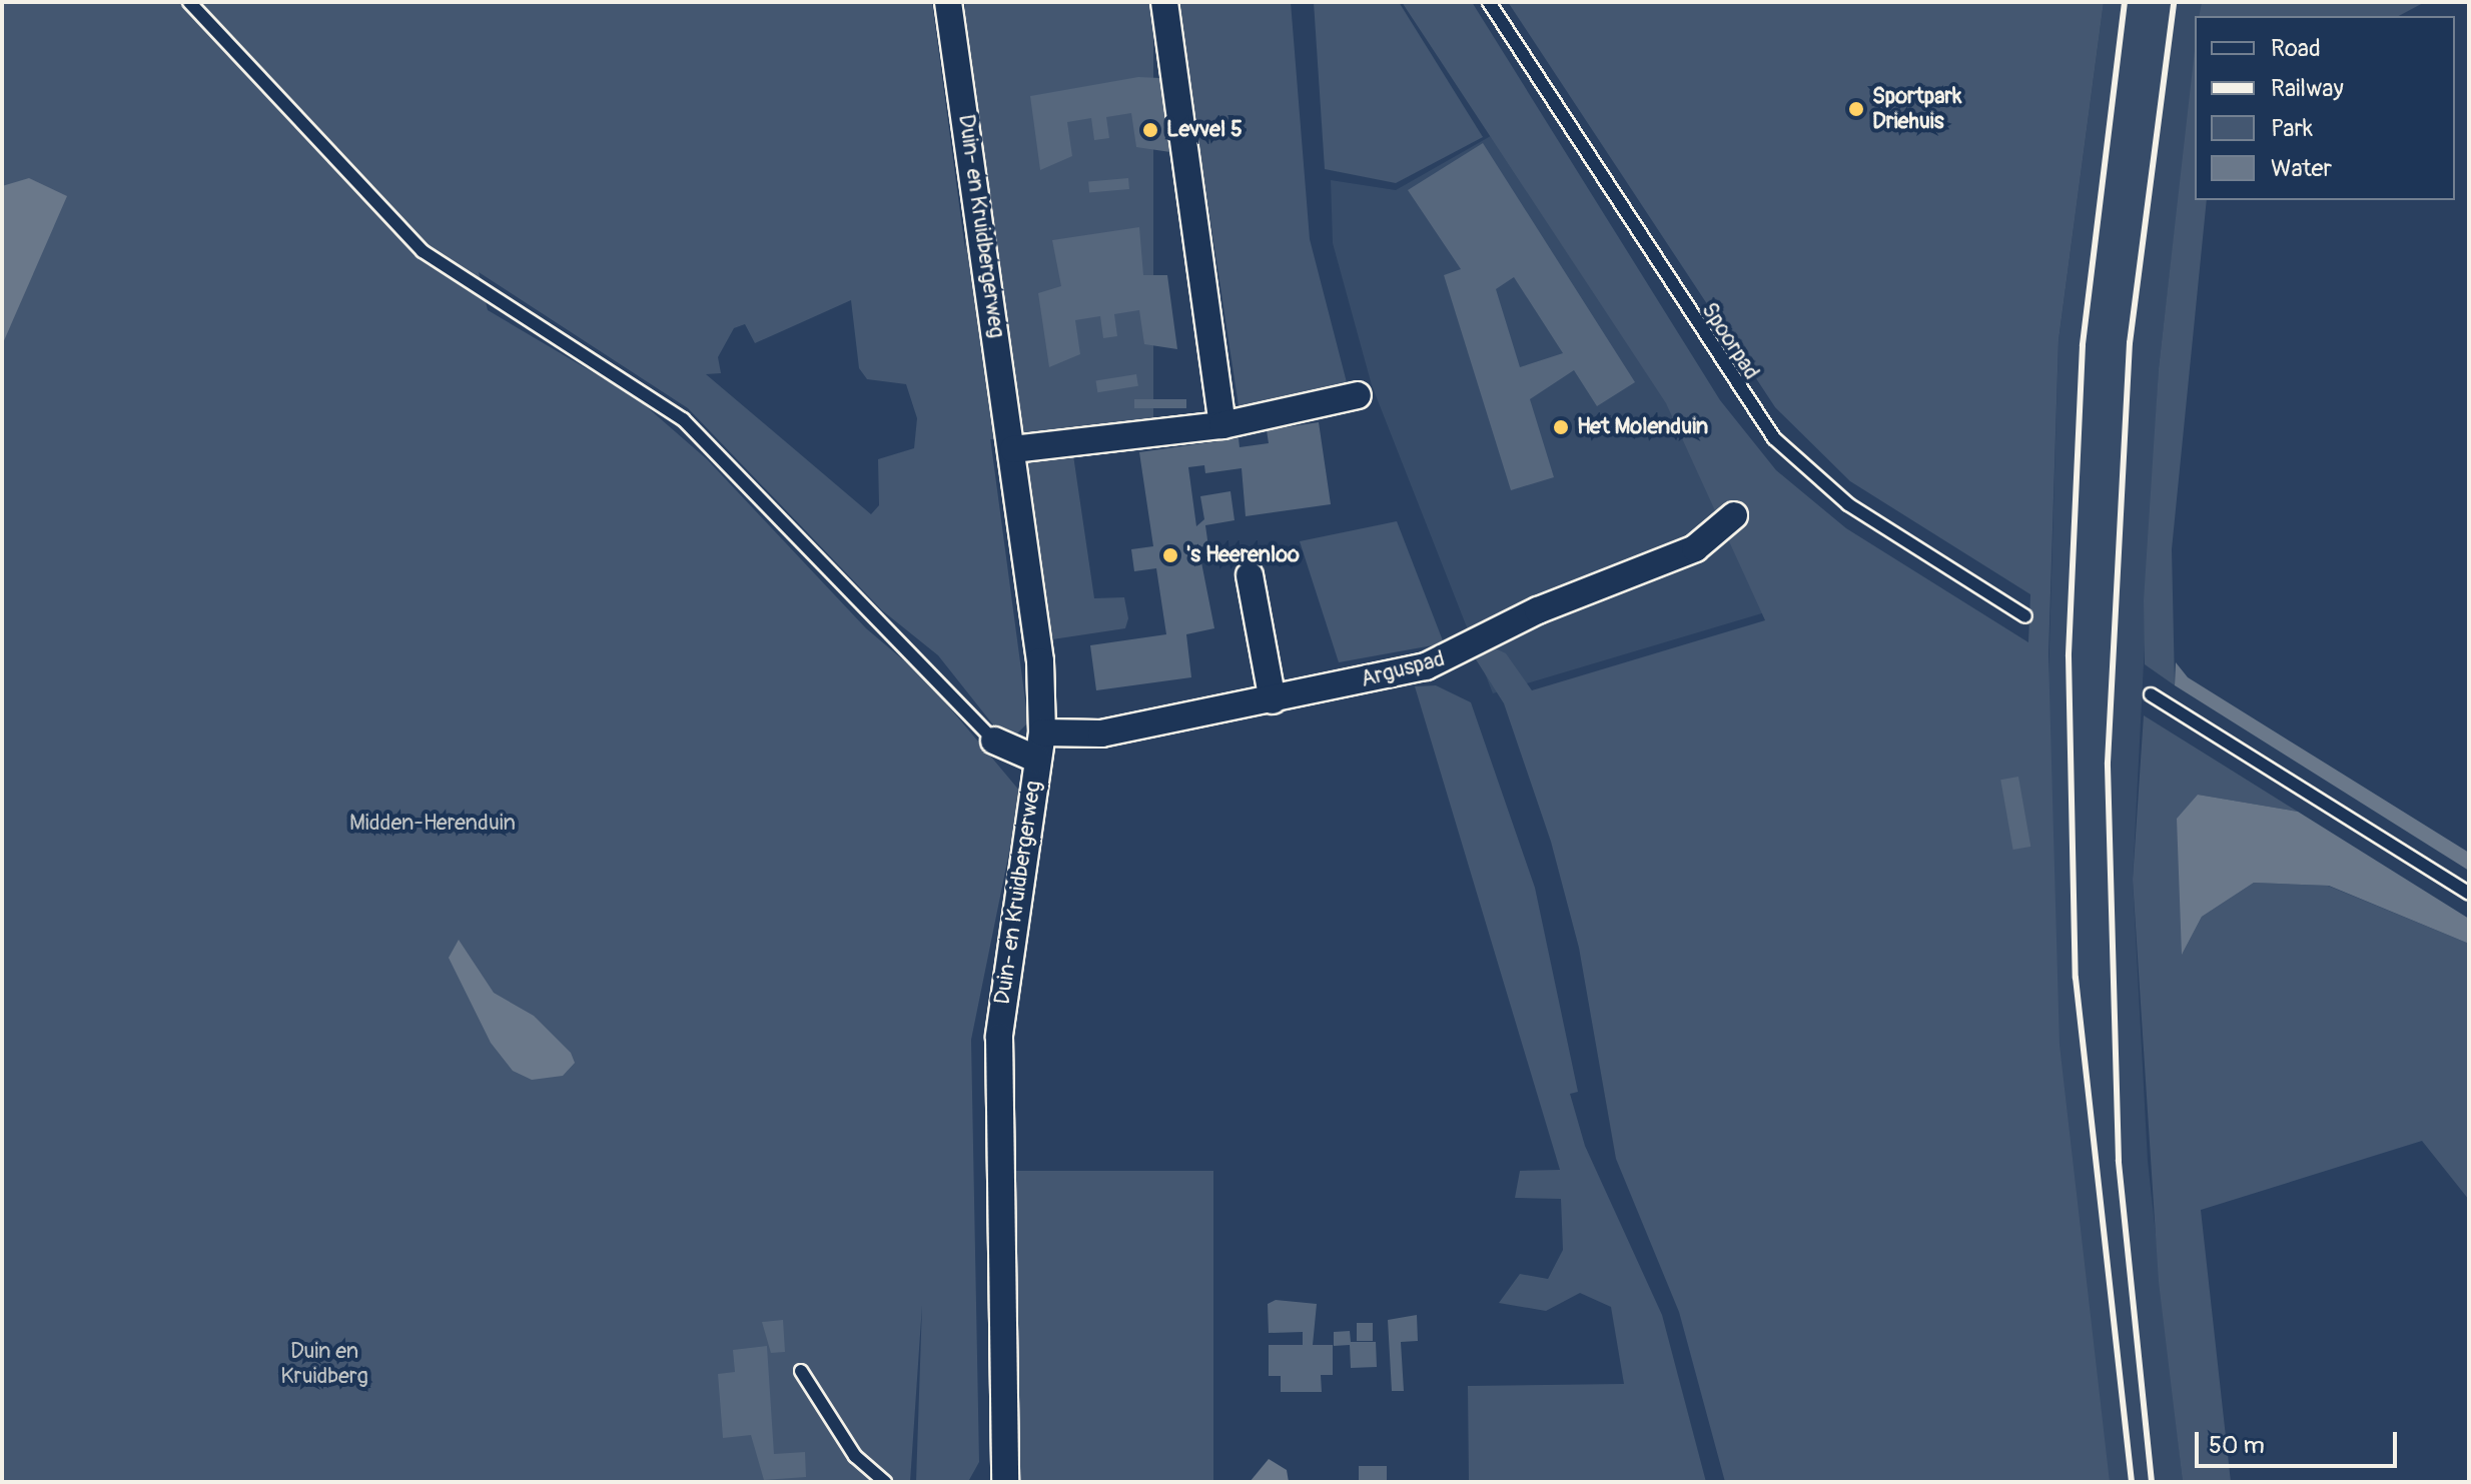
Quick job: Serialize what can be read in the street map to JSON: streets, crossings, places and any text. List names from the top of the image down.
{
  "streets": {
    "street": ["Duin- en Kruidbergerweg", "Arguspad"],
    "lane": ["Spoorpad"]
  },
  "crossings": [
    ["Duin- en Kruidbergerweg", "Arguspad"]
  ],
  "parks": ["Midden-Herenduin", "Duin en Kruidberg"],
  "places": [
    "Sportpark Driehuis",
    "Levvel 5",
    "Het Molenduin",
    "'s Heerenloo"
  ],
  "legend": [
    "Road",
    "Railway",
    "Park",
    "Water"
  ],
  "scale_bar": "50 m"
}
